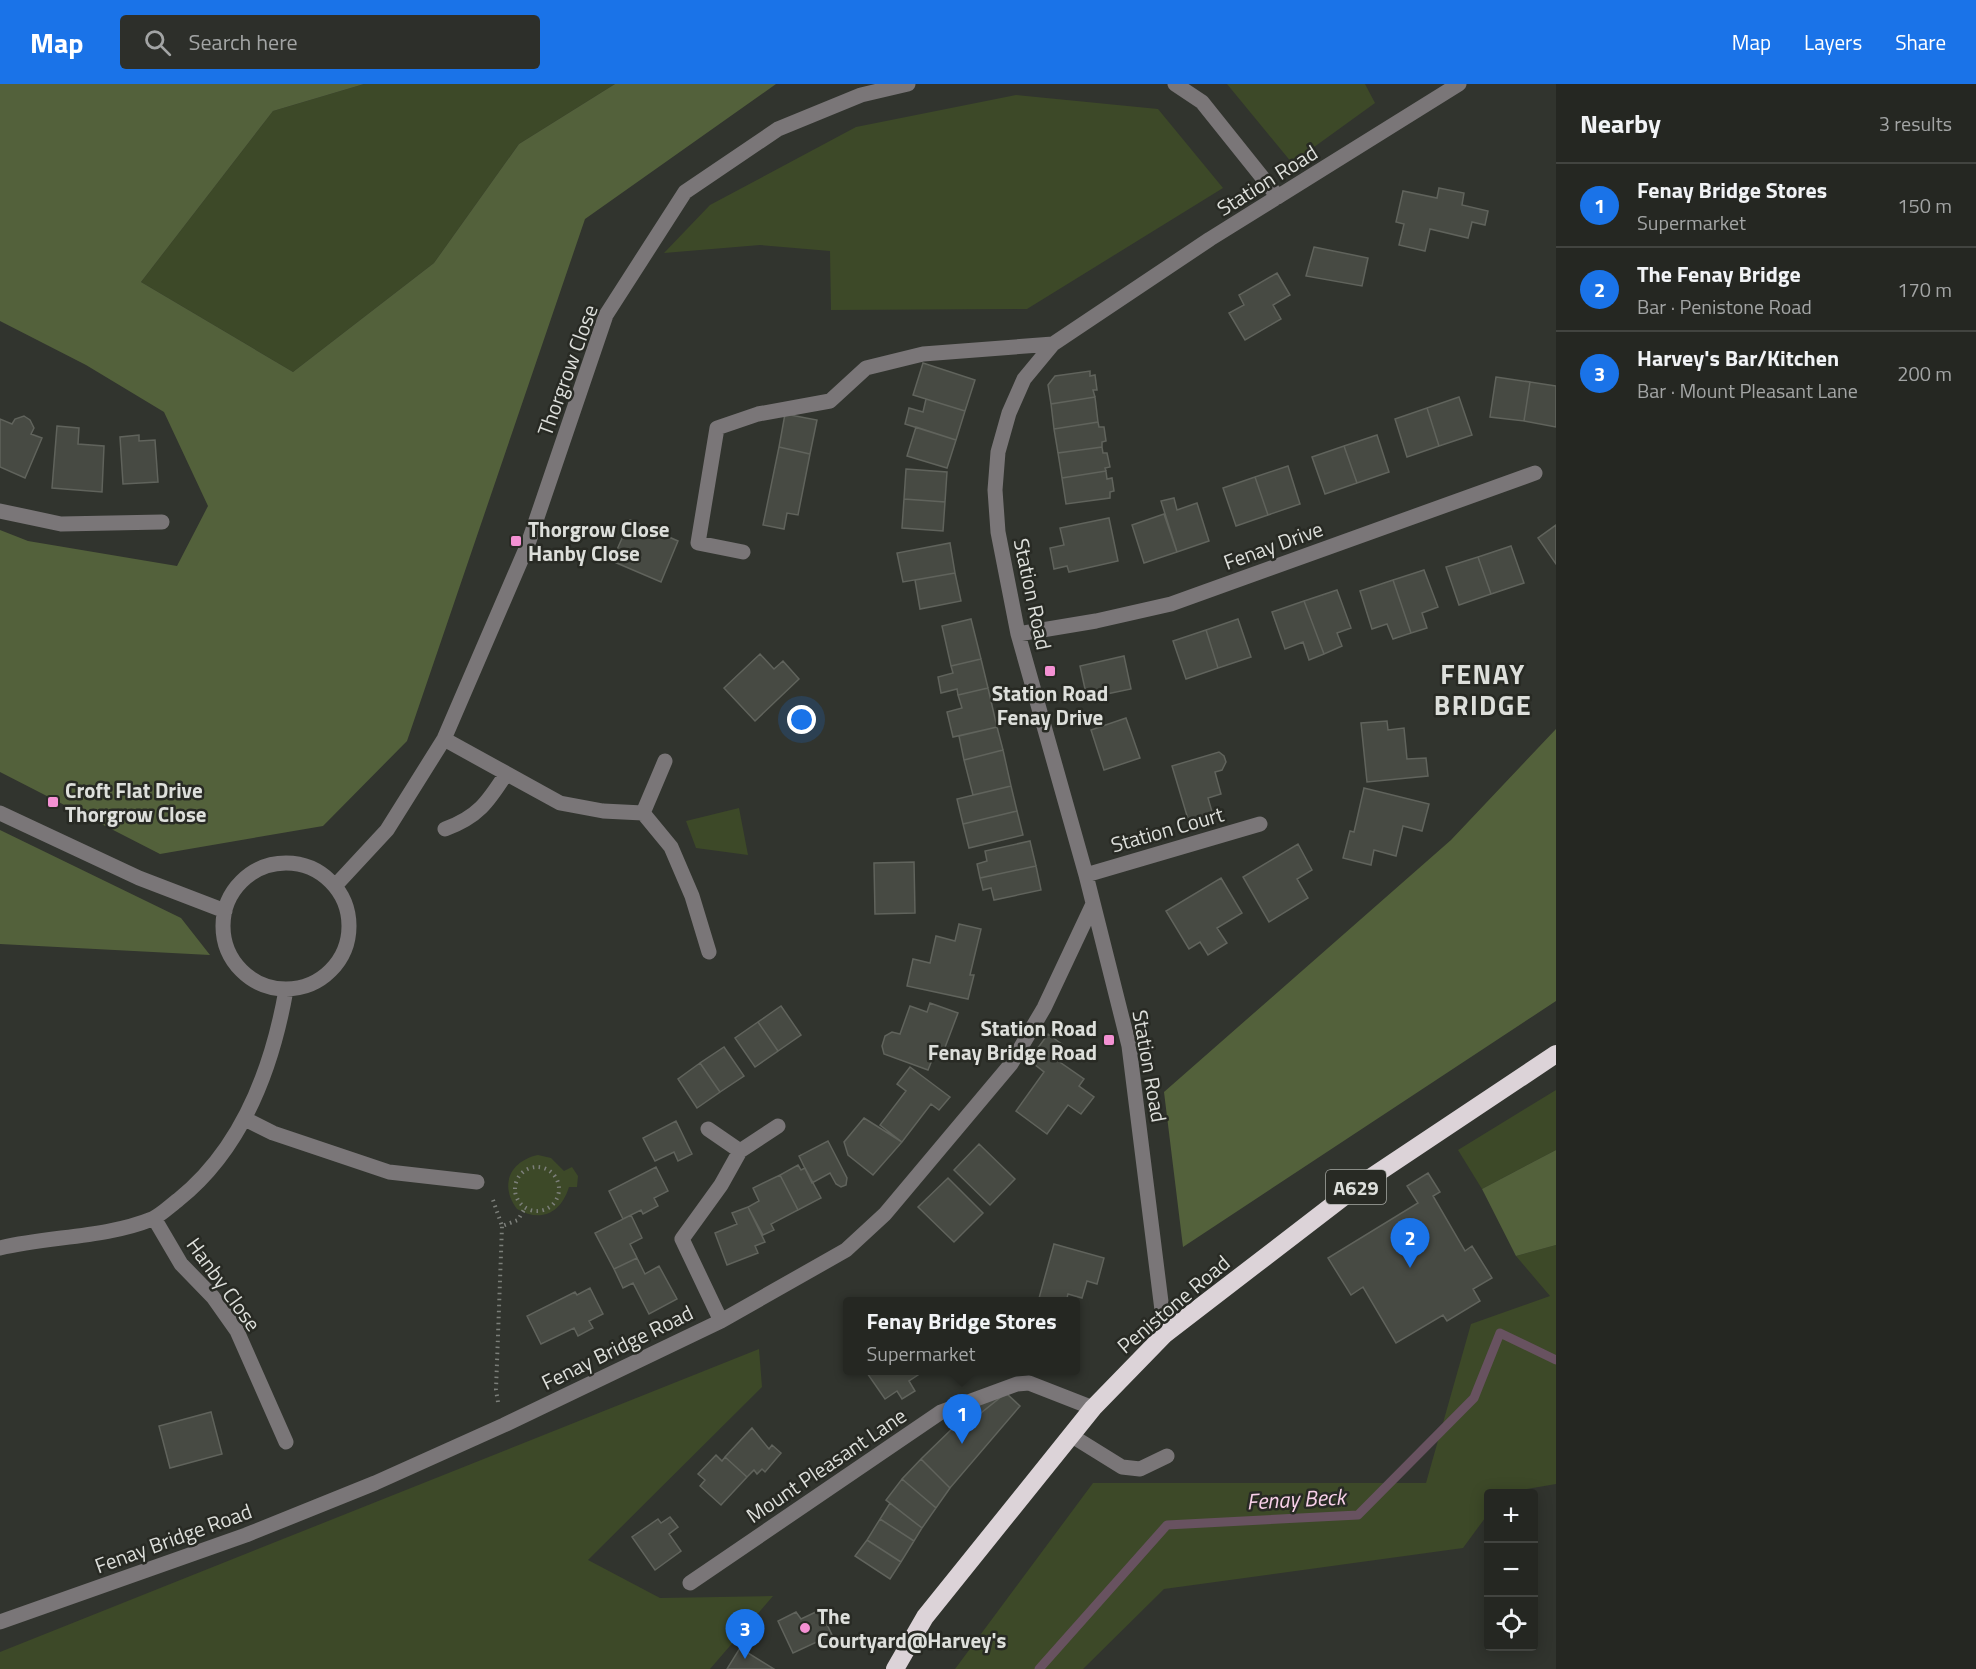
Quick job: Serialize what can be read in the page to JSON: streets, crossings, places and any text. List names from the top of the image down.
{
  "streets": {
    "highway": ["A629", "Penistone Road"],
    "street": [
      "Station Road",
      "Thorgrow Close",
      "Fenay Drive",
      "Station Court",
      "Hanby Close",
      "Fenay Bridge Road",
      "Mount Pleasant Lane"
    ]
  },
  "crossings": [
    ["Station Road", "Fenay Drive"],
    ["Station Road", "Station Court"],
    ["Station Road", "Penistone Road"],
    ["Station Road", "Fenay Bridge Road"],
    ["Penistone Road", "Mount Pleasant Lane"]
  ],
  "districts": ["FENAY BRIDGE"],
  "water": ["Fenay Beck"],
  "places": {
    "transit": [
      "Thorgrow Close Hanby Close",
      "Station Road Fenay Drive",
      "Croft Flat Drive Thorgrow Close",
      "Station Road Fenay Bridge Road"
    ],
    "other": ["The Courtyard@Harvey's"]
  },
  "page": {
    "header": "Map",
    "search": "Search here",
    "nav": ["Map", "Layers", "Share"],
    "heading": ["Nearby", "3 results"],
    "list": [
      {
        "mark": "1",
        "name": "Fenay Bridge Stores",
        "note": "Supermarket",
        "value": "150 m"
      },
      {
        "mark": "2",
        "name": "The Fenay Bridge",
        "note": "Bar · Penistone Road",
        "value": "170 m"
      },
      {
        "mark": "3",
        "name": "Harvey's Bar/Kitchen",
        "note": "Bar · Mount Pleasant Lane",
        "value": "200 m"
      }
    ],
    "pins": ["2", "1", "3"],
    "popup": ["Fenay Bridge Stores", "Supermarket"],
    "map_buttons": ["+", "−"]
  }
}
